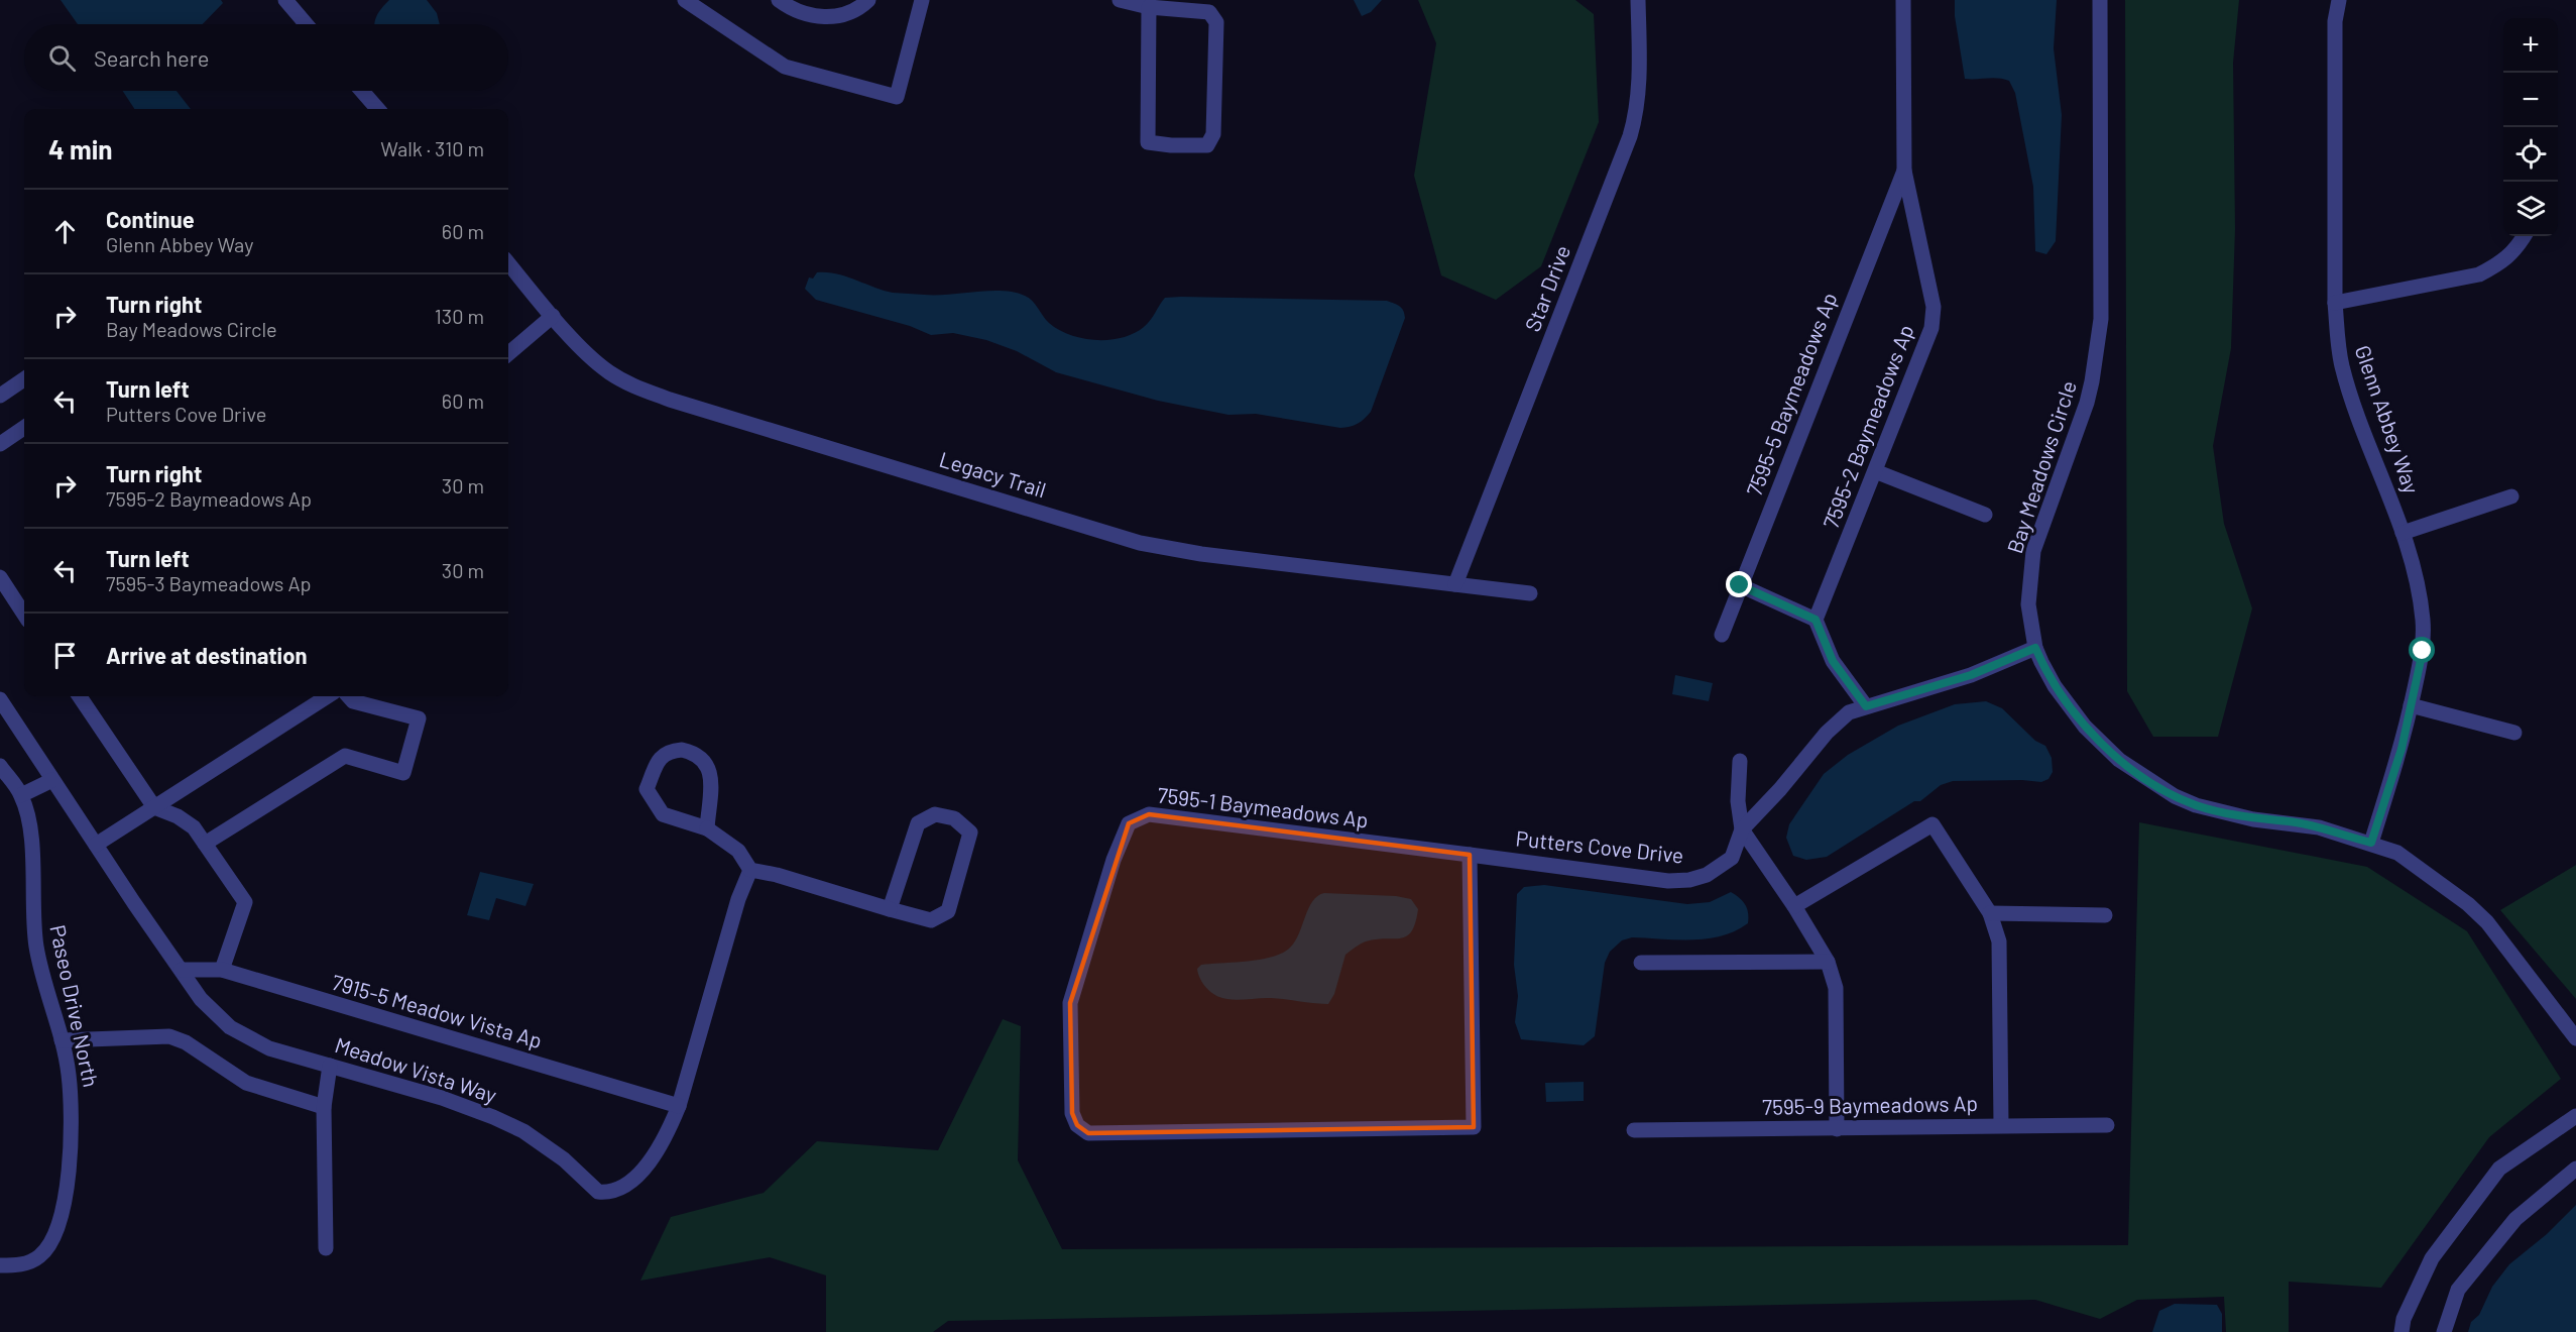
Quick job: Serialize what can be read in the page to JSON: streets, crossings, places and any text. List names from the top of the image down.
{
  "streets": {
    "street": [
      "Star Drive",
      "7595-5 Baymeadows Ap",
      "Glenn Abbey Way",
      "7595-2 Baymeadows Ap",
      "Bay Meadows Circle",
      "Legacy Trail",
      "7595-1 Baymeadows Ap",
      "Putters Cove Drive",
      "Paseo Drive North",
      "7915-5 Meadow Vista Ap",
      "Meadow Vista Way",
      "7595-9 Baymeadows Ap"
    ]
  },
  "crossings": [
    ["Star Drive", "Legacy Trail"],
    ["7595-5 Baymeadows Ap", "7595-2 Baymeadows Ap"],
    ["Glenn Abbey Way", "Bay Meadows Circle"],
    ["Bay Meadows Circle", "Putters Cove Drive"],
    ["7595-1 Baymeadows Ap", "Putters Cove Drive"],
    ["7915-5 Meadow Vista Ap", "Meadow Vista Way"]
  ],
  "page": {
    "map_buttons": ["+", "−"],
    "search": "Search here",
    "heading": ["4 min", "Walk · 310 m"],
    "list": [
      ["Continue", "Glenn Abbey Way", "60 m"],
      ["Turn right", "Bay Meadows Circle", "130 m"],
      ["Turn left", "Putters Cove Drive", "60 m"],
      ["Turn right", "7595-2 Baymeadows Ap", "30 m"],
      ["Turn left", "7595-3 Baymeadows Ap", "30 m"],
      "Arrive at destination"
    ]
  }
}
